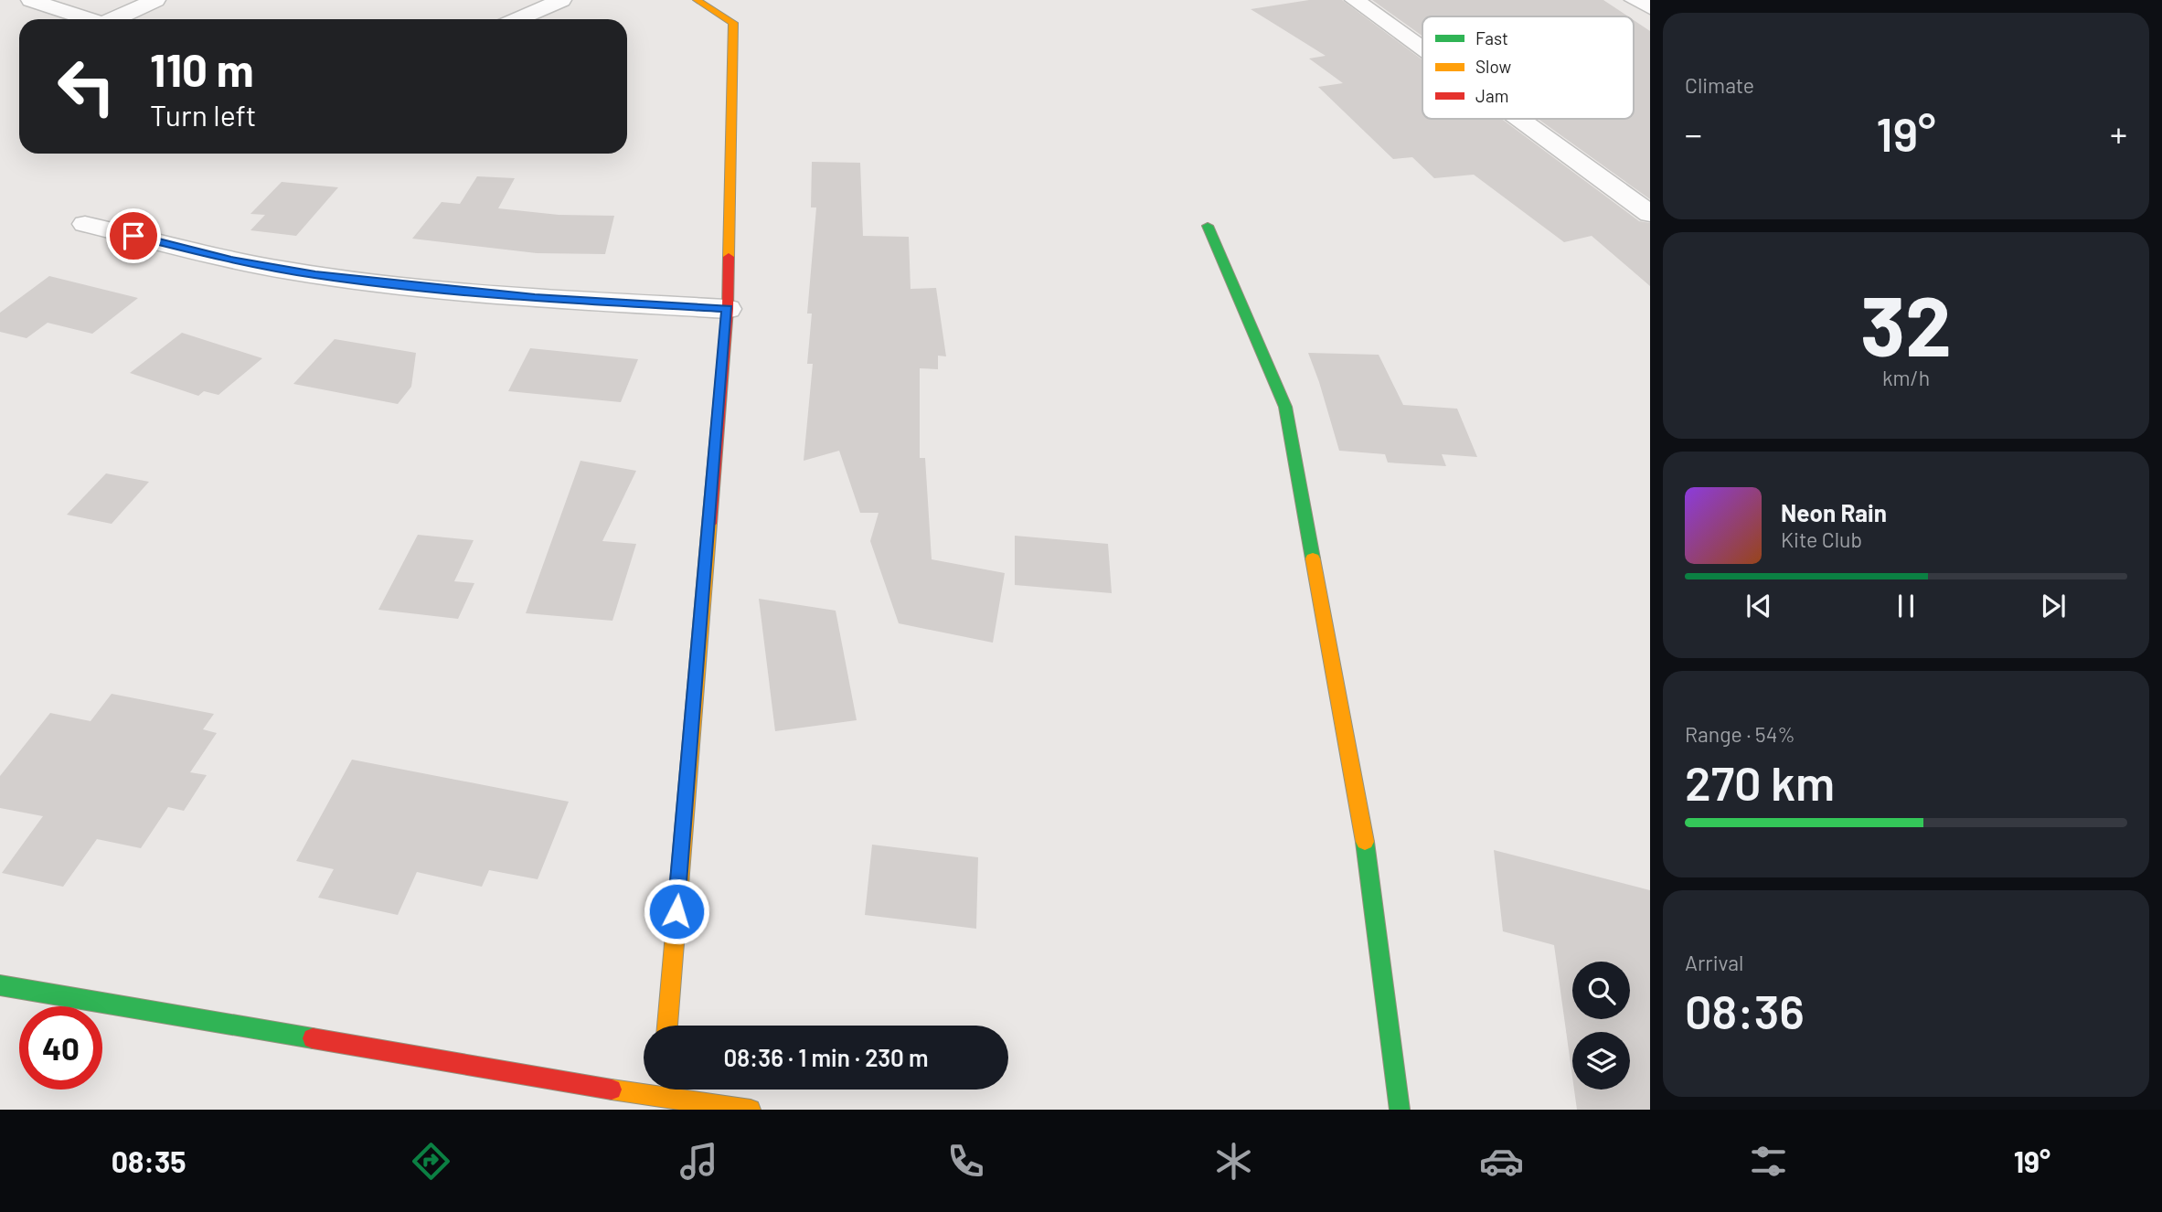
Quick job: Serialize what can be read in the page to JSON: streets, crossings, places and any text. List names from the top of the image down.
{
  "legend": ["Fast", "Slow", "Jam"],
  "page": {
    "tile": [
      "Climate",
      ["32", "km/h"],
      ["Range · 54%", "270 km"],
      ["Arrival", "08:36"]
    ],
    "turn": ["110 m", "Turn left"],
    "heat": ["−", "19°", "+"],
    "song": ["Neon Rain", "Kite Club"],
    "limit": "40",
    "trip": "08:36 · 1 min · 230 m",
    "tabs": ["08:35", "19°"]
  }
}
